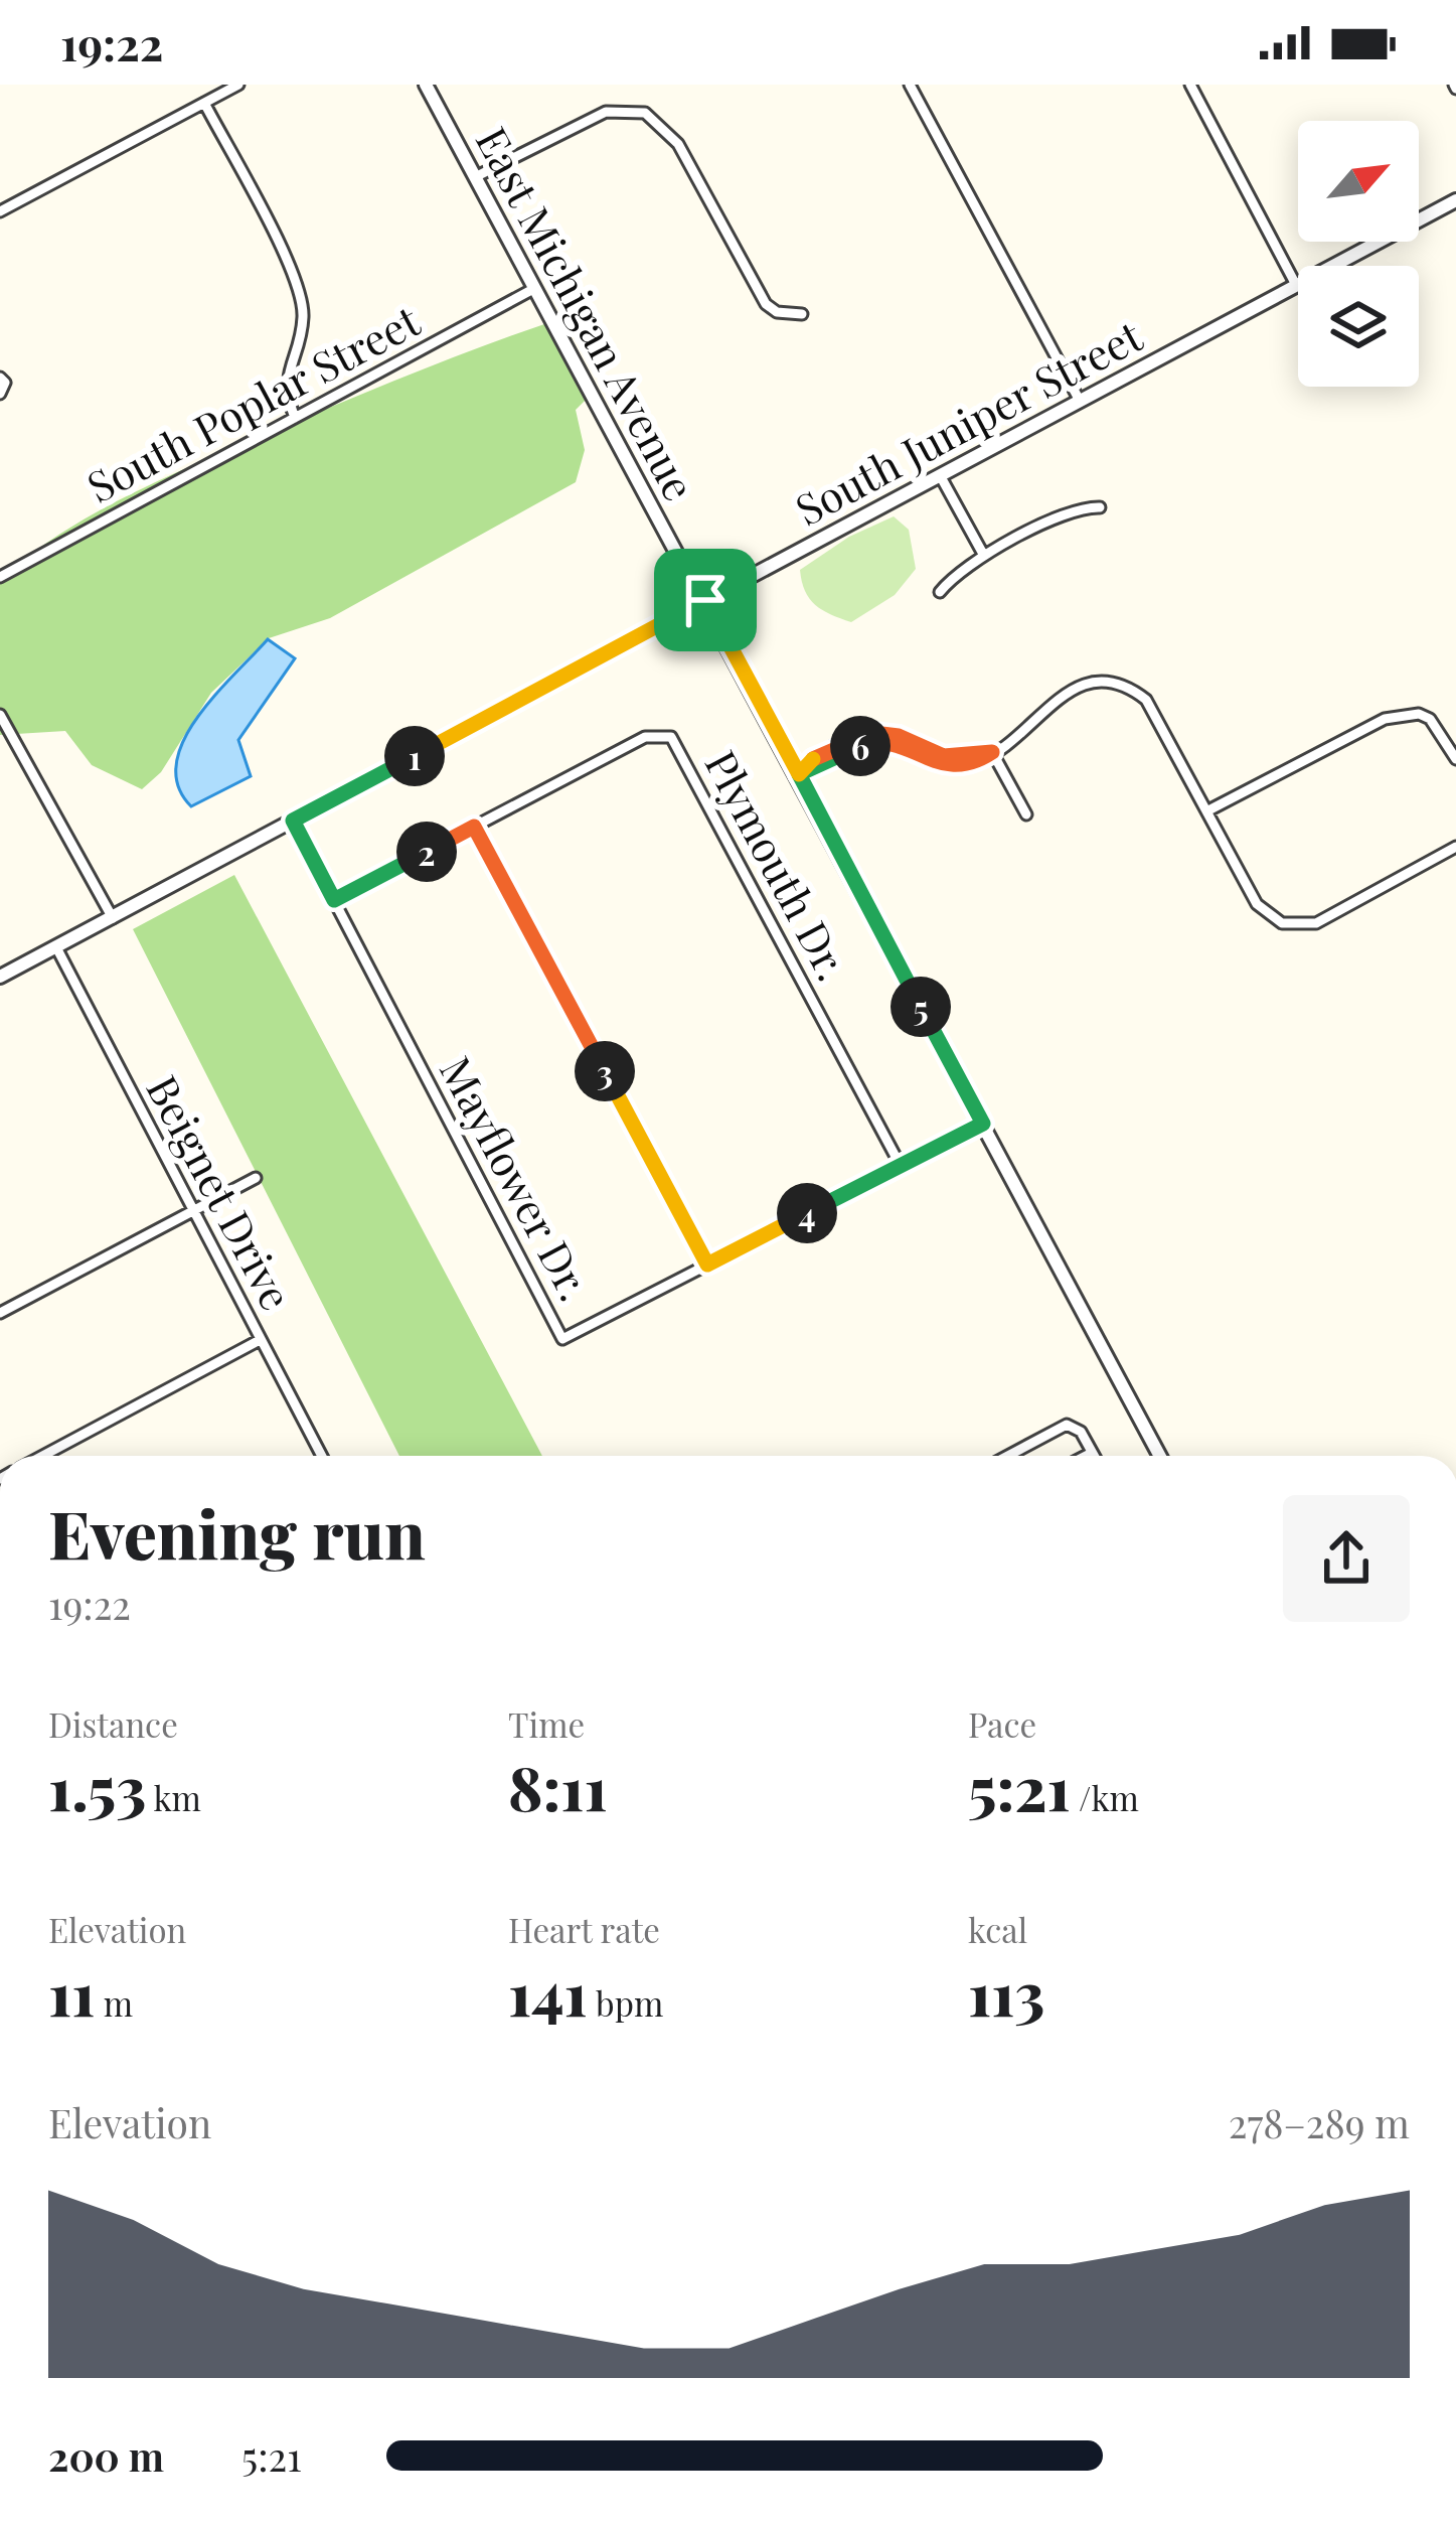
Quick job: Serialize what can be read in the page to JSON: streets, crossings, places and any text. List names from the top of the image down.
{
  "streets": {
    "street": [
      "East Michigan Avenue",
      "South Poplar Street",
      "South Juniper Street",
      "Plymouth Dr.",
      "Mayflower Dr.",
      "Beignet Drive"
    ]
  },
  "crossings": [
    ["East Michigan Avenue", "South Poplar Street"],
    ["East Michigan Avenue", "South Juniper Street"],
    ["East Michigan Avenue", "Mayflower Dr."],
    ["South Juniper Street", "Mayflower Dr."],
    ["South Juniper Street", "Beignet Drive"],
    ["Plymouth Dr.", "Mayflower Dr."]
  ],
  "north": "top right",
  "page": {
    "status": "19:22",
    "pins": [
      "6",
      "1",
      "2",
      "5",
      "3",
      "4"
    ],
    "heading": ["Evening run", "19:22"],
    "stats": [
      ["Distance", "1.53 km"],
      ["Time", "8:11"],
      ["Pace", "5:21 /km"],
      ["Elevation", "11 m"],
      ["Heart rate", "141 bpm"],
      ["kcal", "113"]
    ],
    "chart": ["Elevation", "278–289 m"],
    "list": [
      {
        "name": "200 m",
        "note": "5:21"
      }
    ]
  }
}
